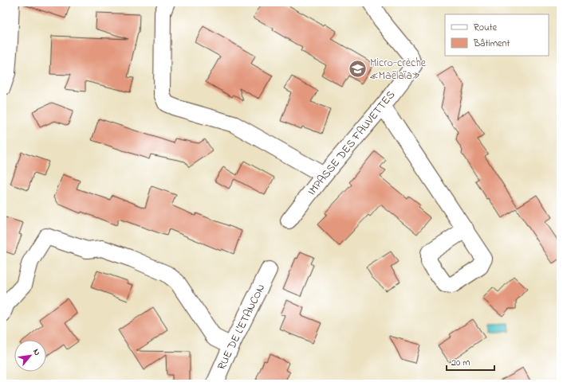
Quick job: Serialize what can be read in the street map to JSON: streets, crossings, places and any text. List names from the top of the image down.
{
  "streets": {
    "street": ["IMPASSE DES FAUVETTES", "RUE DE L'ETANCON"]
  },
  "places": {
    "school or university": ["Micro-crèche «Maëlaïa»"]
  },
  "legend": ["Route", "Bâtiment"],
  "scale_bar": "20 m",
  "north": "top right"
}
